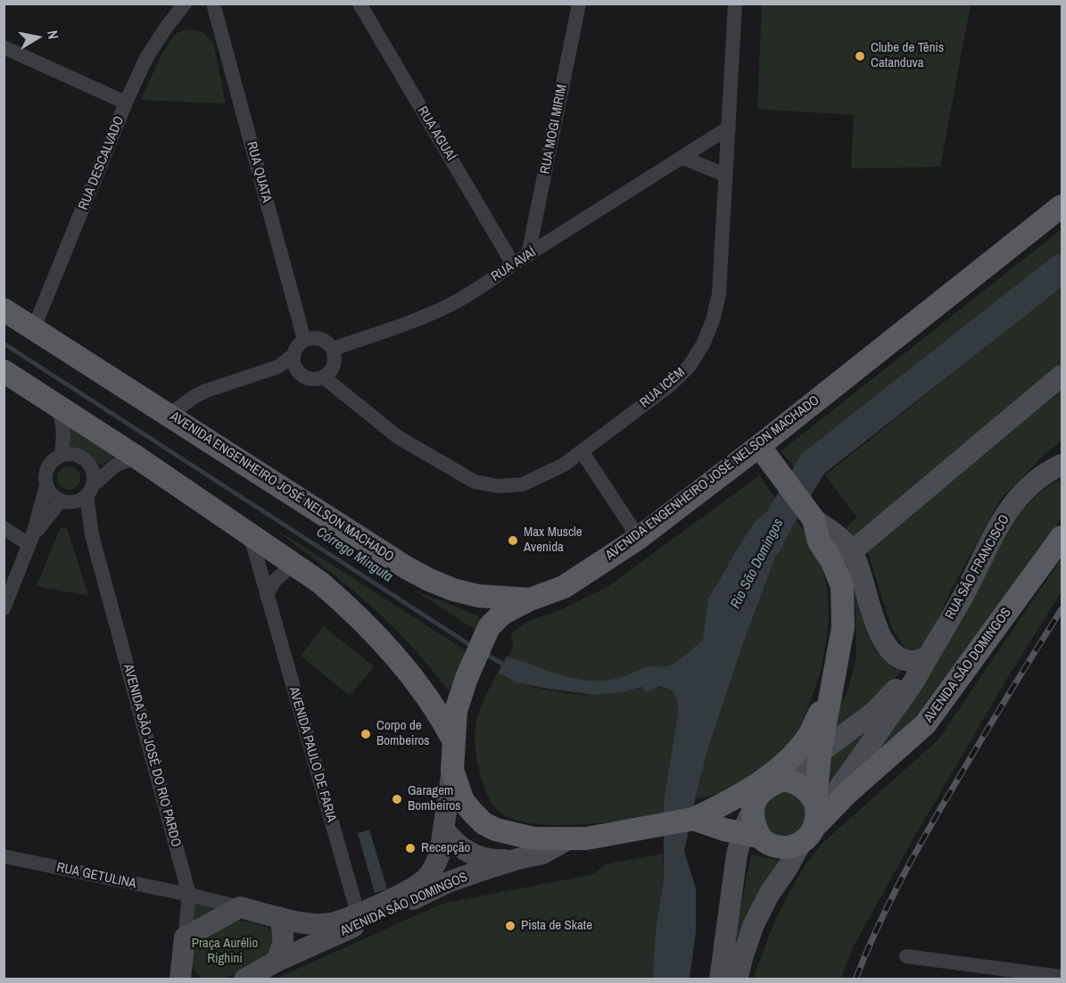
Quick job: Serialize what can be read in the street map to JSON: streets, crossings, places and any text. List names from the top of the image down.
{
  "streets": {
    "main road": [
      "AVENIDA ENGENHEIRO JOSÉ NELSON MACHADO",
      "RUA SÃO FRANCISCO",
      "AVENIDA SÃO DOMINGOS",
      "AVENIDA SÃO JOSÉ DO RIO PARDO"
    ],
    "street": [
      "RUA MOGI MIRIM",
      "RUA AGUAÍ",
      "RUA DESCALVADO",
      "RUA QUATA",
      "RUA AVAÍ",
      "RUA ICÉM",
      "AVENIDA PAULO DE FARIA",
      "RUA GETULINA"
    ]
  },
  "crossings": [
    ["RUA MOGI MIRIM", "RUA AVAÍ"],
    ["RUA AGUAÍ", "RUA AVAÍ"],
    ["RUA DESCALVADO", "AVENIDA ENGENHEIRO JOSÉ NELSON MACHADO"],
    ["RUA QUATA", "RUA AVAÍ"],
    ["RUA QUATA", "RUA ICÉM"],
    ["RUA AVAÍ", "RUA ICÉM"],
    ["RUA SÃO FRANCISCO", "AVENIDA SÃO DOMINGOS"],
    ["AVENIDA SÃO DOMINGOS", "AVENIDA PAULO DE FARIA"],
    ["AVENIDA SÃO DOMINGOS", "AVENIDA SÃO JOSÉ DO RIO PARDO"],
    ["AVENIDA SÃO DOMINGOS", "RUA GETULINA"],
    ["AVENIDA SÃO JOSÉ DO RIO PARDO", "RUA GETULINA"]
  ],
  "water": ["Córrego Minguta", "Rio São Domingos"],
  "parks": ["Praça Aurélio Righini"],
  "places": [
    "Clube de Tênis Catanduva",
    "Max Muscle Avenida",
    "Corpo de Bombeiros",
    "Garagem Bombeiros",
    "Recepção",
    "Pista de Skate"
  ],
  "north": "right"
}
